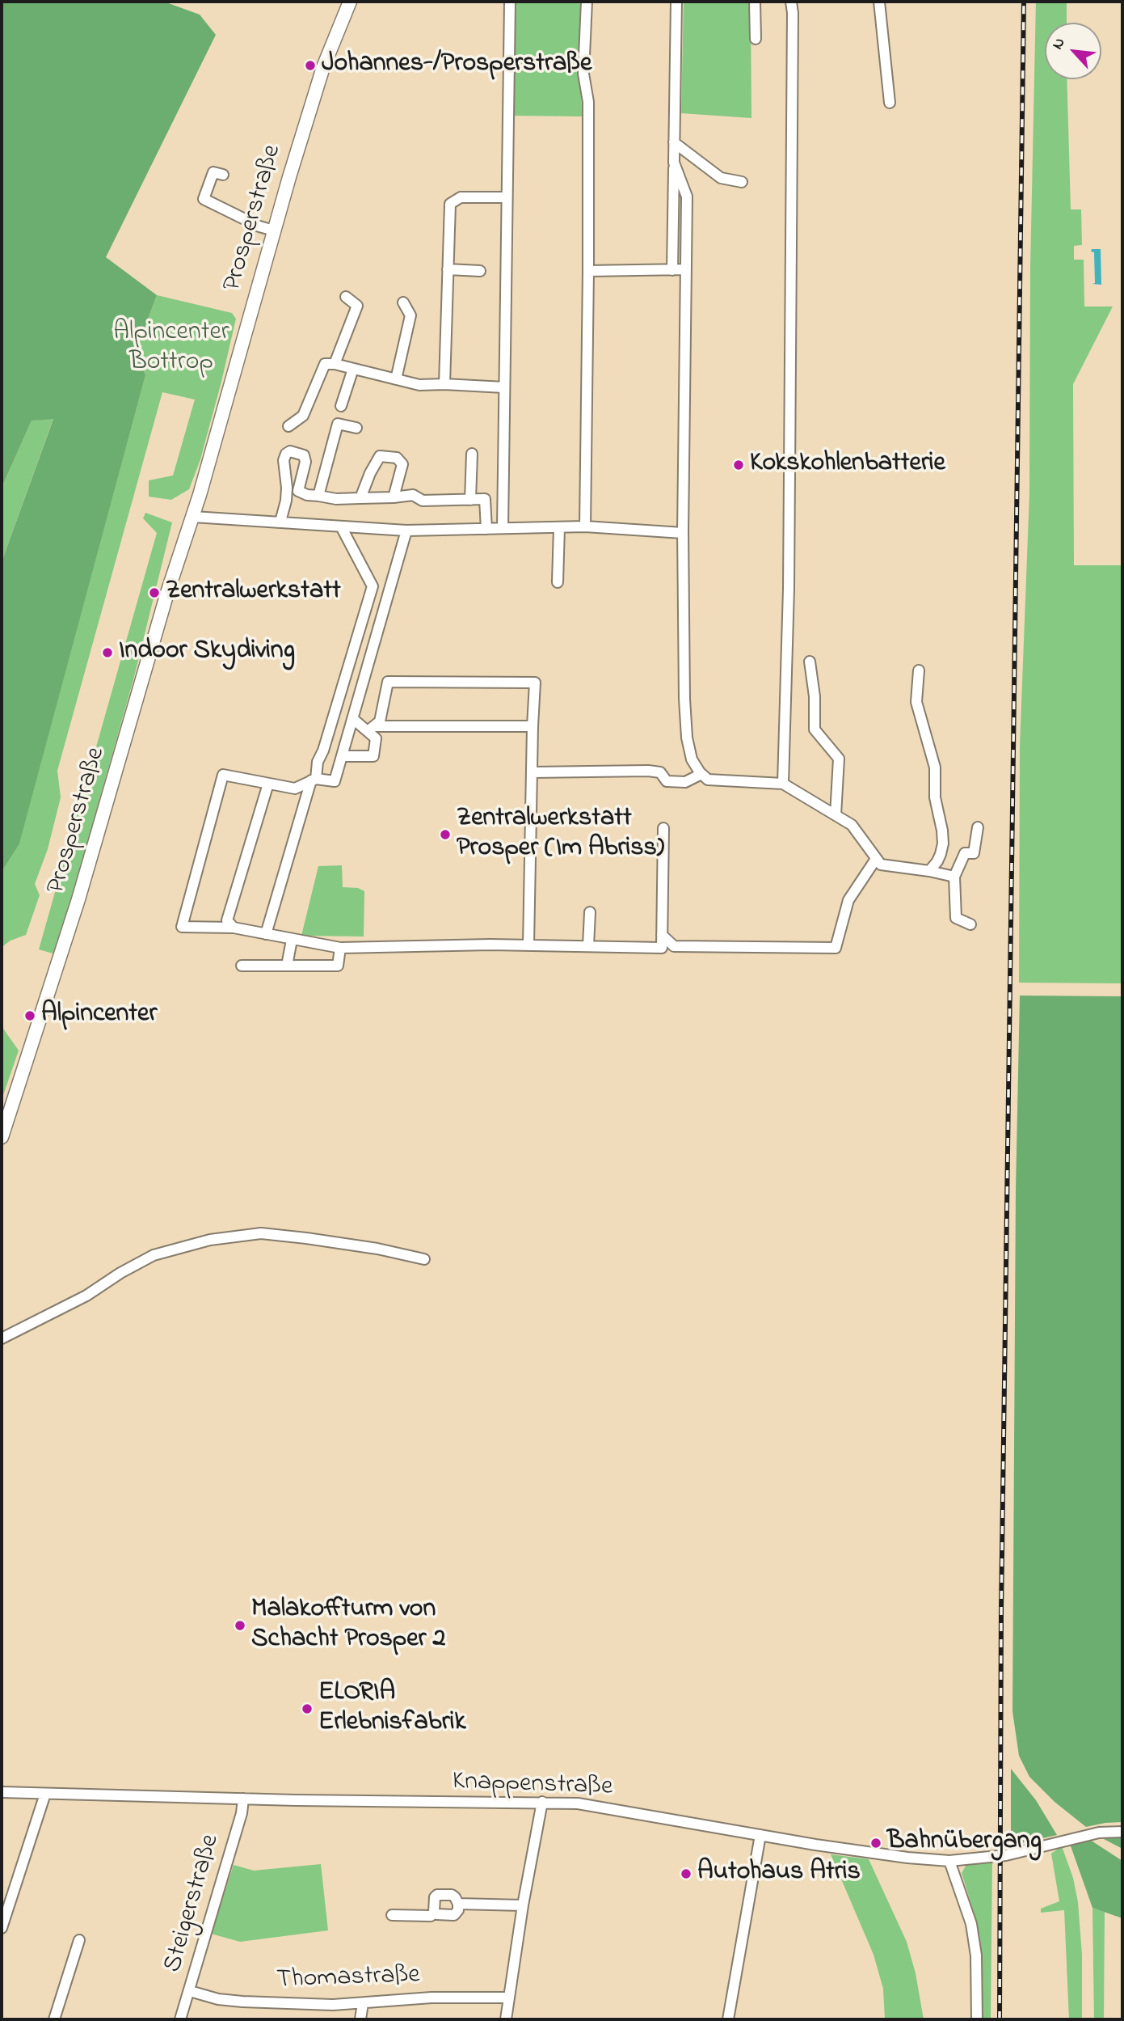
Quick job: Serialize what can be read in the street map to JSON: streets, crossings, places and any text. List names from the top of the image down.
{
  "streets": {
    "main road": ["Prosperstraße"],
    "street": ["Knappenstraße", "Steigerstraße", "Thomastraße"]
  },
  "crossings": [
    ["Knappenstraße", "Steigerstraße"],
    ["Steigerstraße", "Thomastraße"]
  ],
  "parks": ["Alpincenter Bottrop"],
  "places": [
    "Johannes-/Prosperstraße",
    "Kokskohlenbatterie",
    "Zentralwerkstatt",
    "Indoor Skydiving",
    "Zentralwerkstatt Prosper (Im Abriss)",
    "Alpincenter",
    "Malakoffturm von Schacht Prosper 2",
    "ELORIA Erlebnisfabrik",
    "Bahnübergang",
    "Autohaus Atris"
  ],
  "north": "top left"
}
